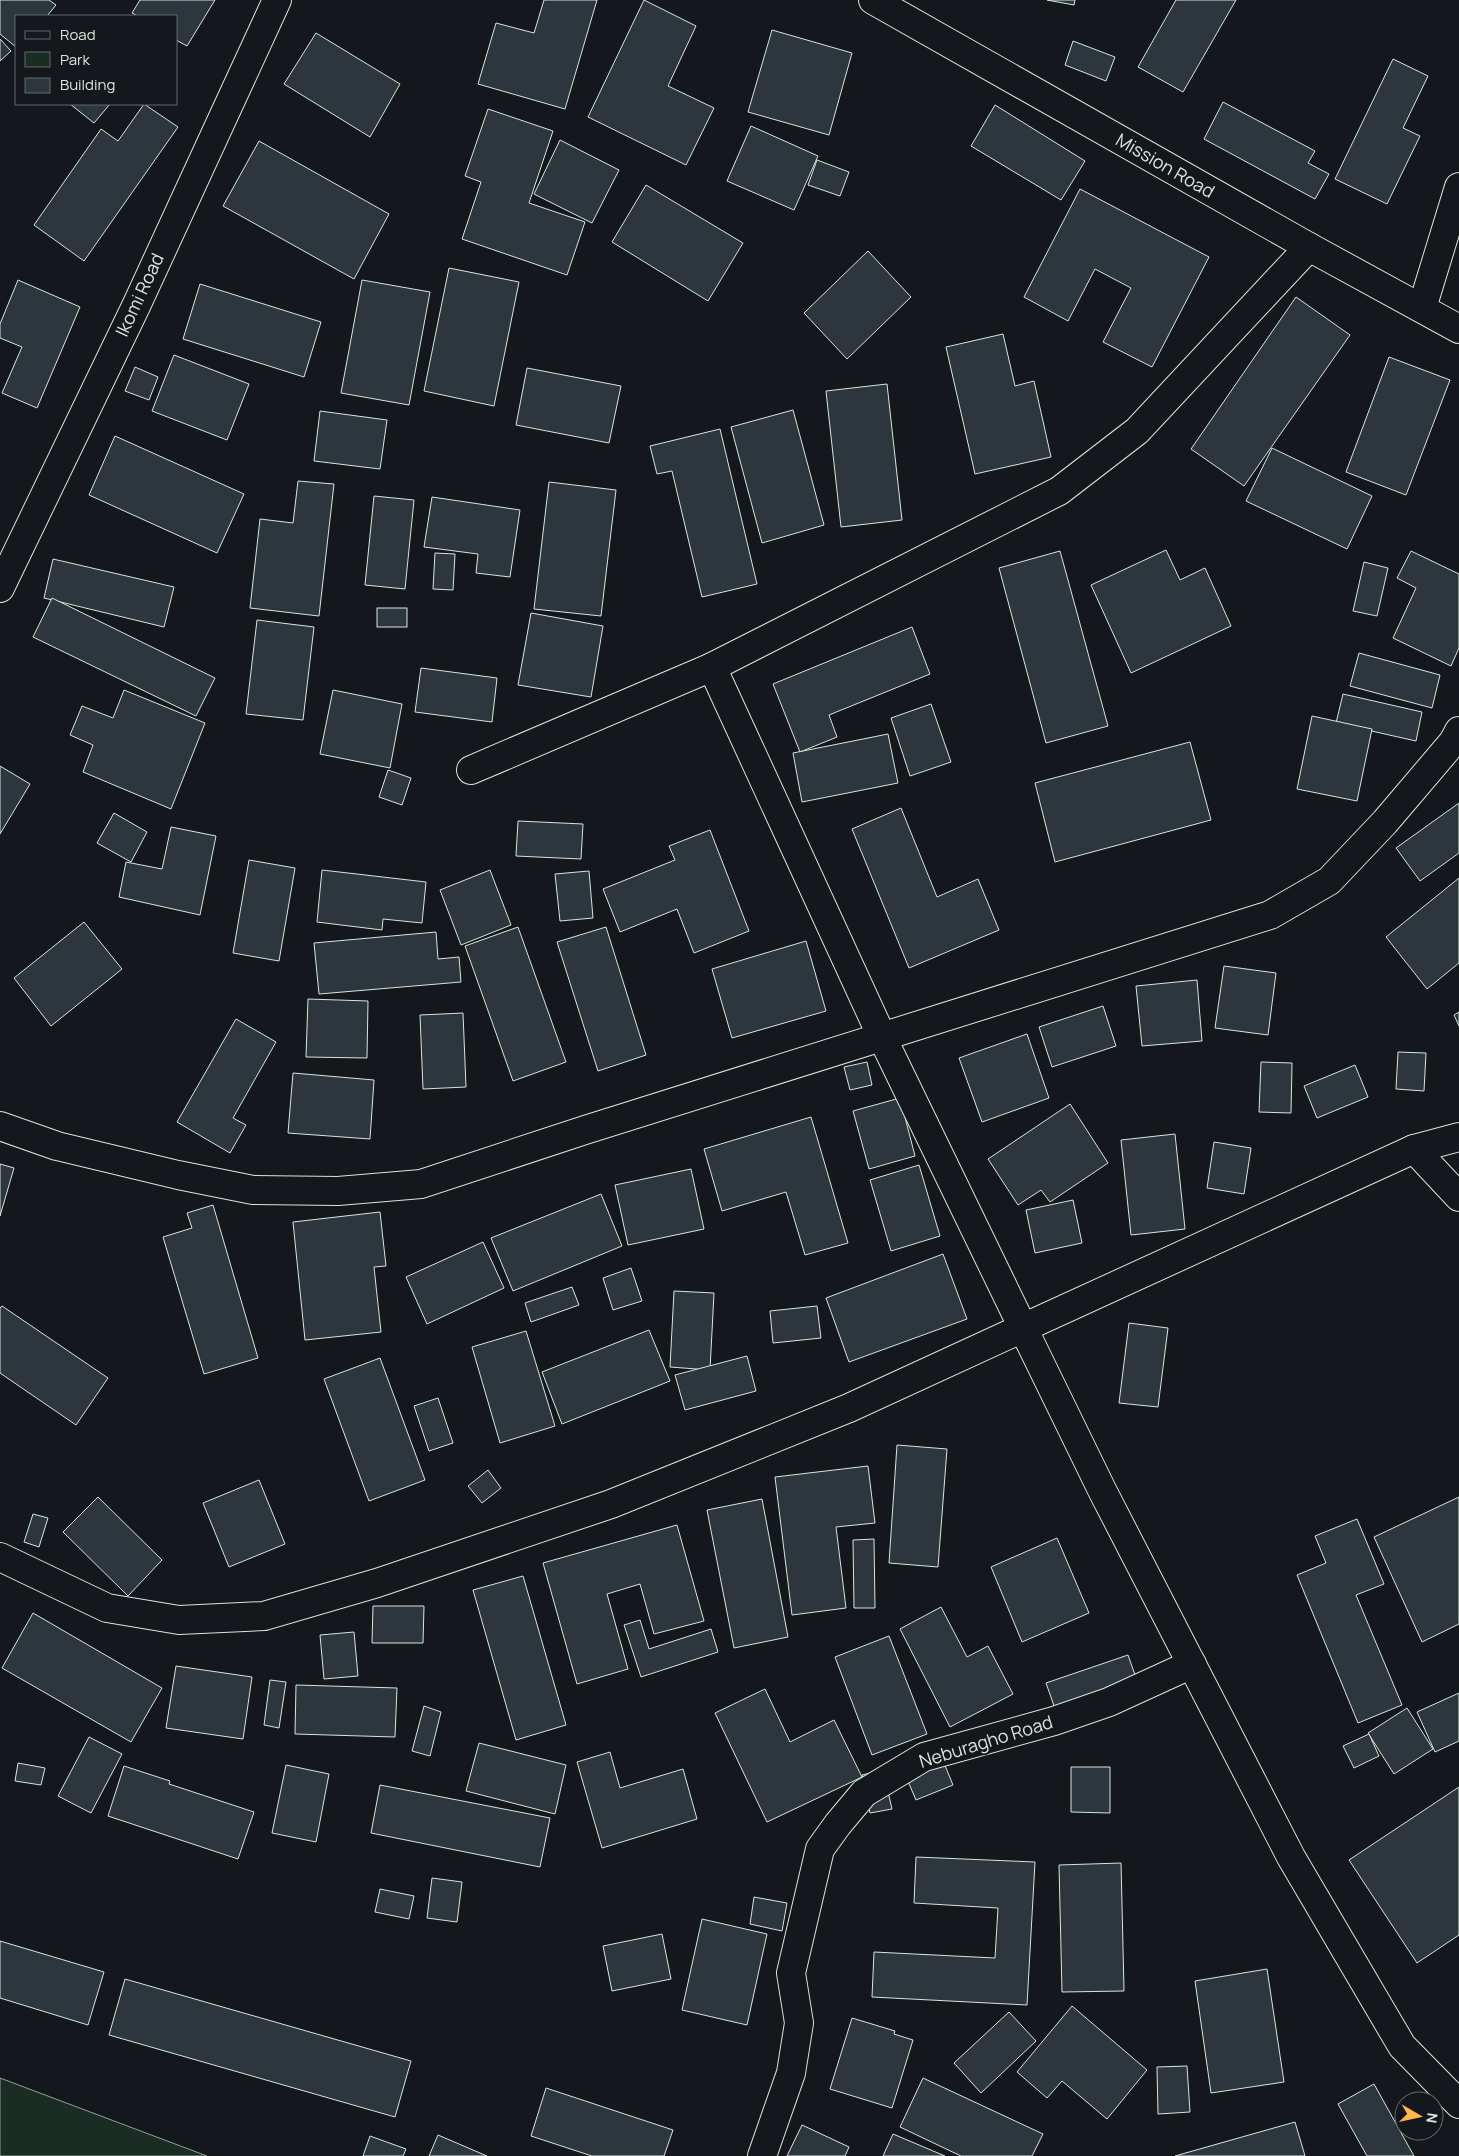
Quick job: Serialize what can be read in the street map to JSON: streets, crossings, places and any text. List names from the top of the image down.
{
  "streets": {
    "street": ["Mission Road", "Ikomi Road", "Neburagho Road"]
  },
  "legend": ["Road", "Park", "Building"],
  "north": "right"
}
